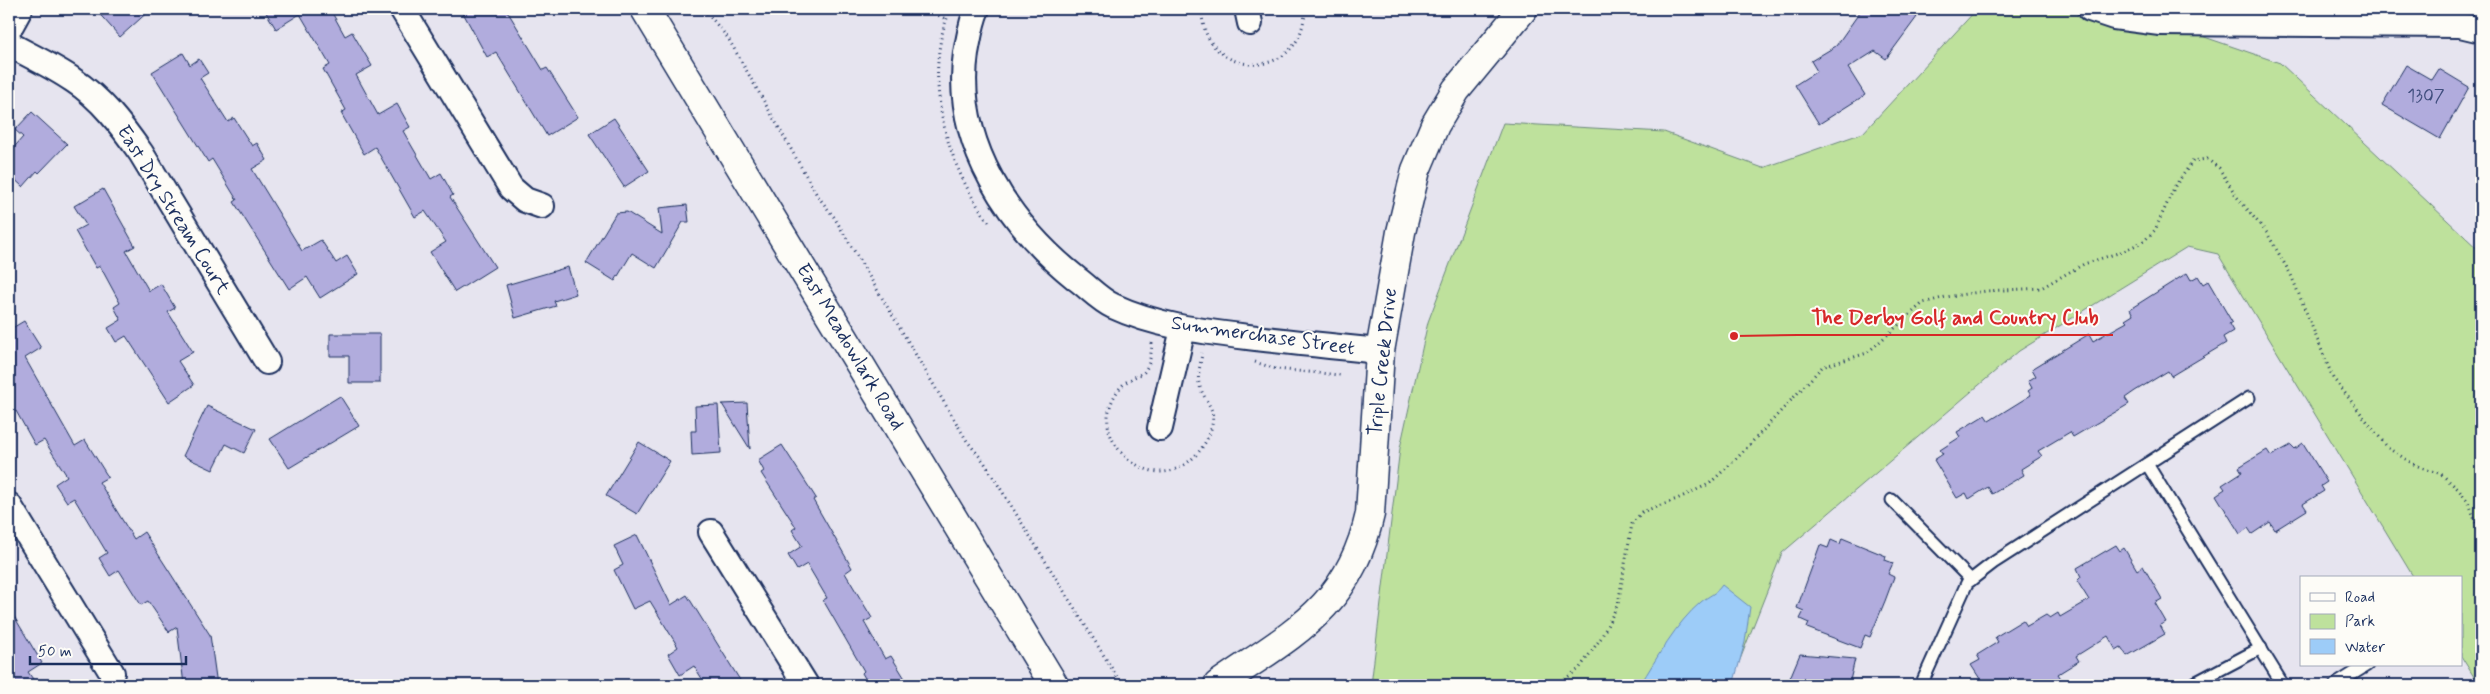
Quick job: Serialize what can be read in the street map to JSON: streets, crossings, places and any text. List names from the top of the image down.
{
  "streets": {
    "main road": ["East Meadowlark Road", "Triple Creek Drive"],
    "street": ["East Dry Stream Court", "Summerchase Street"]
  },
  "crossings": [
    ["Summerchase Street", "Triple Creek Drive"]
  ],
  "places": ["The Derby Golf and Country Club"],
  "house_numbers": ["1307"],
  "legend": ["Road", "Park", "Water"],
  "scale_bar": "50 m"
}
